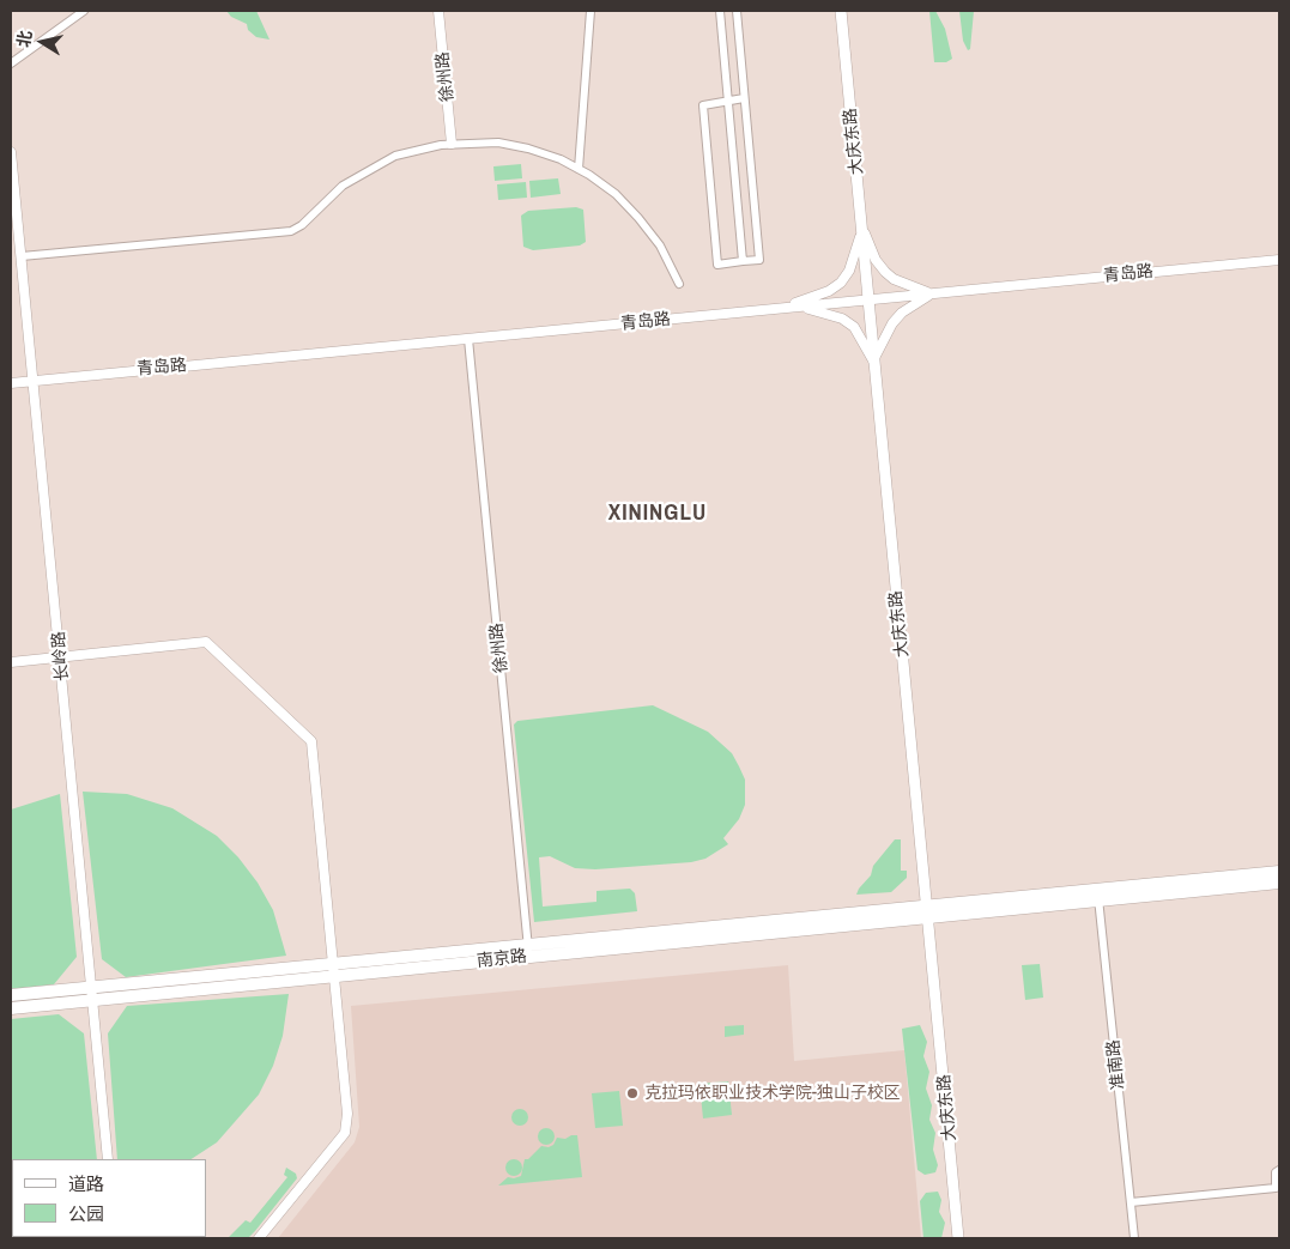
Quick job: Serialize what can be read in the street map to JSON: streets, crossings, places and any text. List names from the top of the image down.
{
  "streets": {
    "main road": ["大庆东路", "南京路"],
    "street": [
      "徐州路",
      "青岛路",
      "长岭路",
      "准南路"
    ]
  },
  "crossings": [
    ["徐州路", "青岛路"],
    ["徐州路", "南京路"],
    ["大庆东路", "青岛路"],
    ["大庆东路", "南京路"],
    ["青岛路", "长岭路"],
    ["长岭路", "南京路"],
    ["南京路", "准南路"]
  ],
  "districts": ["XININGLU"],
  "places": ["克拉玛依职业技术学院-独山子校区"],
  "legend": ["道路", "公园"],
  "north": "left"
}
